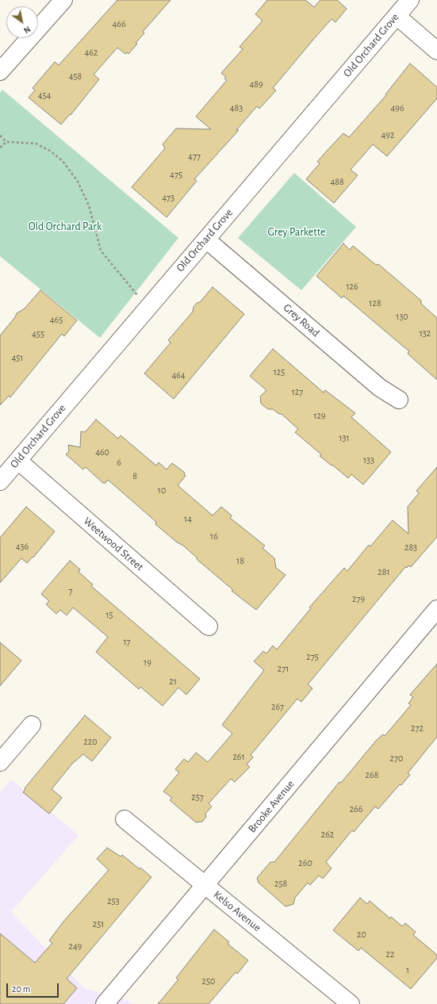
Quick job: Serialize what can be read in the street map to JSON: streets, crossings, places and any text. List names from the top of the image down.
{
  "streets": {
    "street": [
      "Old Orchard Grove",
      "Grey Road",
      "Weetwood Street",
      "Brooke Avenue",
      "Kelso Avenue"
    ]
  },
  "crossings": [
    ["Old Orchard Grove", "Grey Road"],
    ["Old Orchard Grove", "Weetwood Street"],
    ["Brooke Avenue", "Kelso Avenue"]
  ],
  "parks": ["Old Orchard Park", "Grey Parkette"],
  "house_numbers": [
    "466",
    "462",
    "458",
    "489",
    "454",
    "483",
    "496",
    "492",
    "477",
    "475",
    "488",
    "473",
    "126",
    "128",
    "130",
    "465",
    "132",
    "455",
    "451",
    "125",
    "464",
    "127",
    "129",
    "131",
    "460",
    "133",
    "6",
    "8",
    "10",
    "14",
    "16",
    "436",
    "283",
    "18",
    "281",
    "7",
    "279",
    "15",
    "17",
    "275",
    "19",
    "271",
    "21",
    "267",
    "272",
    "220",
    "261",
    "270",
    "268",
    "257",
    "266",
    "262",
    "260",
    "258",
    "253",
    "251",
    "20",
    "249",
    "22",
    "1",
    "250"
  ],
  "scale_bar": "20 m",
  "north": "bottom right"
}
